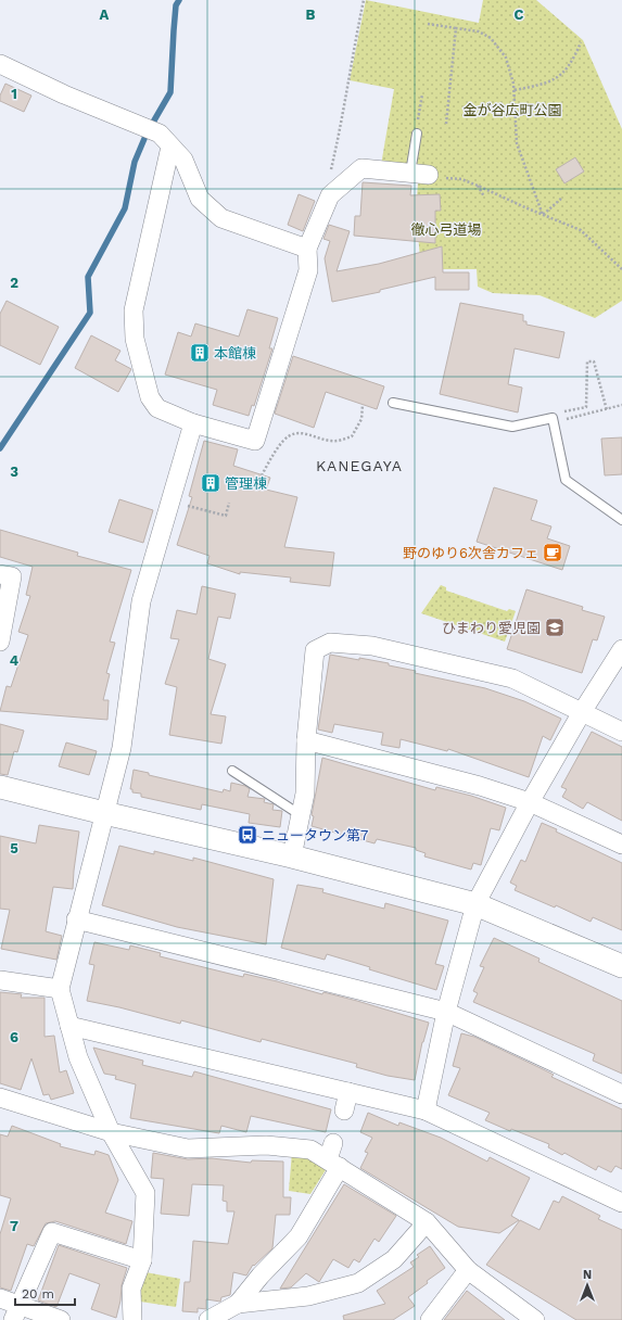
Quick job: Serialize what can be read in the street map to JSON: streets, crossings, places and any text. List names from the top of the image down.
{
  "districts": ["KANEGAYA"],
  "parks": ["金が谷広町公園", "徹心弓道場"],
  "places": {
    "building": ["本館棟", "管理棟"],
    "cafe": ["野のゆり6次舎カフェ"],
    "school or university": ["ひまわり愛児園"],
    "bus stop": ["ニュータウン第7"]
  },
  "scale_bar": "20 m",
  "north": "top",
  "grid": {
    "columns": ["A", "B", "C"],
    "rows": [
      "1",
      "2",
      "3",
      "4",
      "5",
      "6",
      "7"
    ]
  }
}
